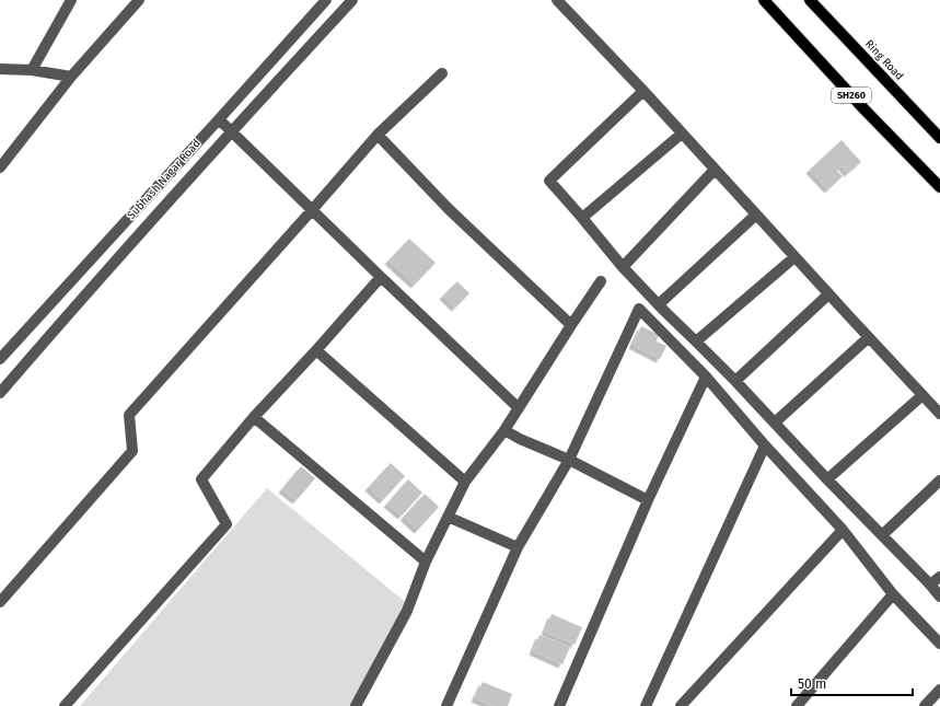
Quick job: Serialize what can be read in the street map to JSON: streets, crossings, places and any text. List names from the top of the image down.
{
  "streets": {
    "main road": ["Ring Road", "SH260"],
    "street": ["Subhash Nagar Road"]
  },
  "scale_bar": "50 m"
}
